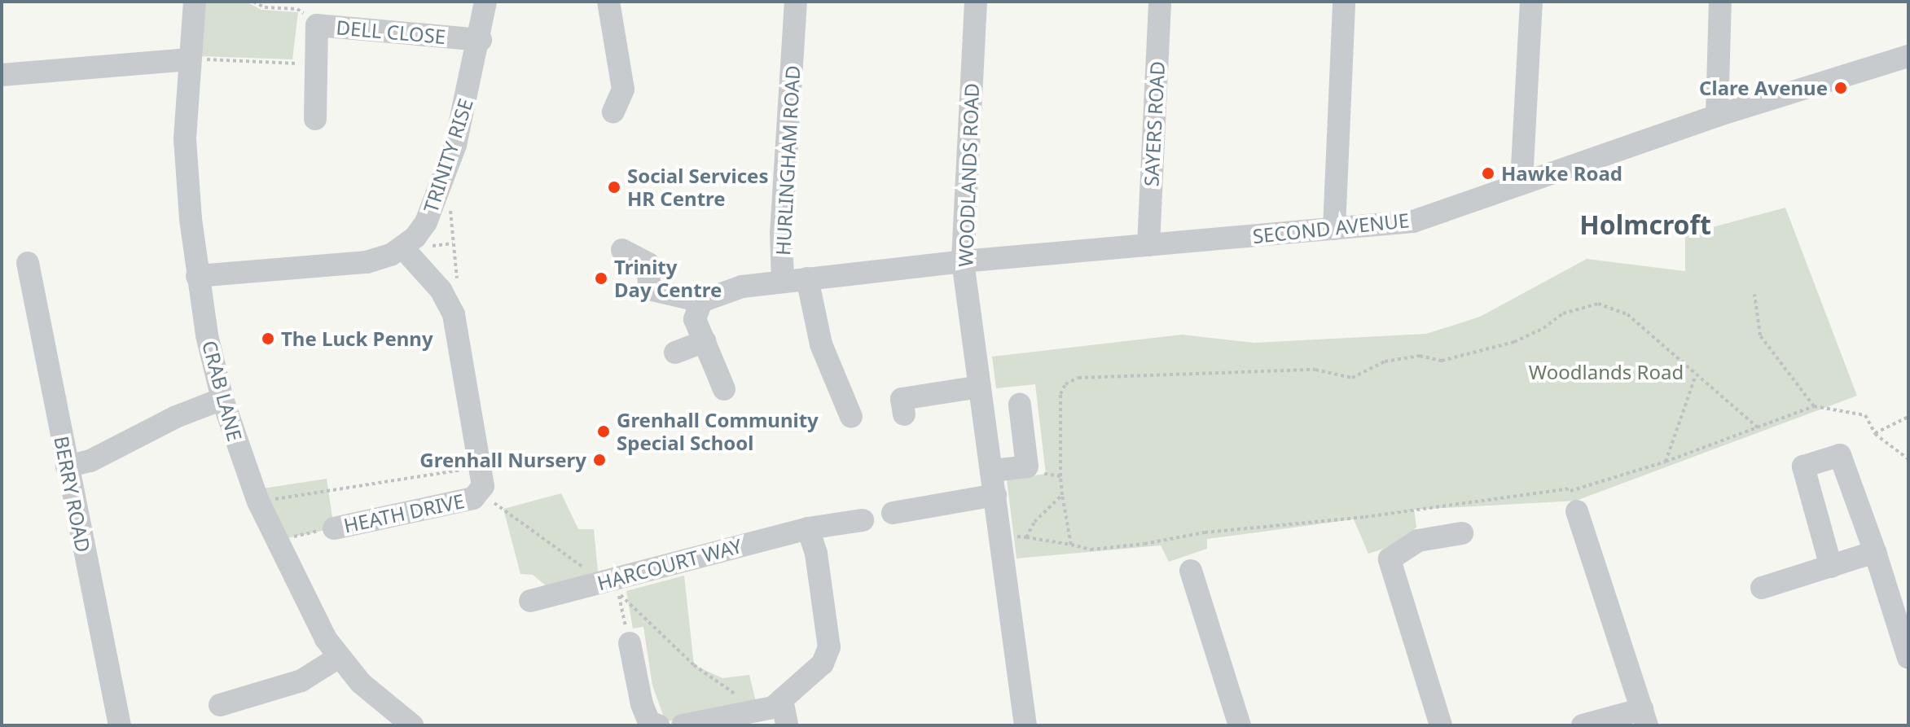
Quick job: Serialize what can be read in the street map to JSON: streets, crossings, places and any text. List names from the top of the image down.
{
  "streets": {
    "street": [
      "DELL CLOSE",
      "SAYERS ROAD",
      "TRINITY RISE",
      "HURLINGHAM ROAD",
      "WOODLANDS ROAD",
      "SECOND AVENUE",
      "CRAB LANE",
      "BERRY ROAD",
      "HEATH DRIVE",
      "HARCOURT WAY"
    ]
  },
  "crossings": [
    ["DELL CLOSE", "TRINITY RISE"],
    ["SAYERS ROAD", "SECOND AVENUE"],
    ["TRINITY RISE", "CRAB LANE"],
    ["TRINITY RISE", "HEATH DRIVE"],
    ["HURLINGHAM ROAD", "SECOND AVENUE"],
    ["WOODLANDS ROAD", "SECOND AVENUE"]
  ],
  "districts": ["Holmcroft"],
  "parks": ["Woodlands Road"],
  "places": [
    "Clare Avenue",
    "Hawke Road",
    "Social Services HR Centre",
    "Trinity Day Centre",
    "The Luck Penny",
    "Grenhall Community Special School",
    "Grenhall Nursery"
  ]
}
